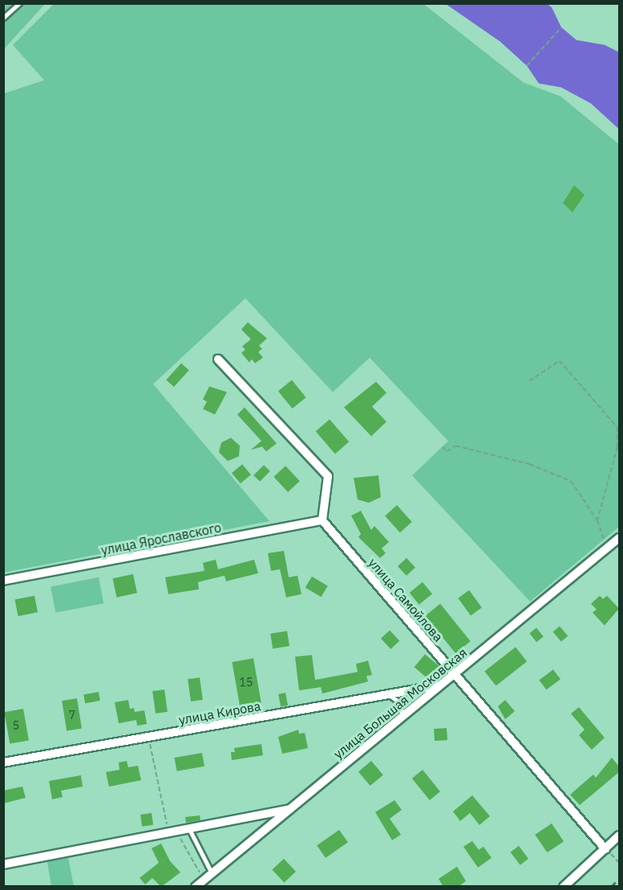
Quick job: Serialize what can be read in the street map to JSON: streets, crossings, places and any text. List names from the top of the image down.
{
  "streets": {
    "street": [
      "улица Ярославского",
      "улица Самойлова",
      "улица Большая Московская",
      "улица Кирова"
    ]
  },
  "crossings": [
    ["улица Ярославского", "улица Самойлова"],
    ["улица Самойлова", "улица Большая Московская"],
    ["улица Большая Московская", "улица Кирова"]
  ],
  "house_numbers": ["15", "7", "5"]
}
